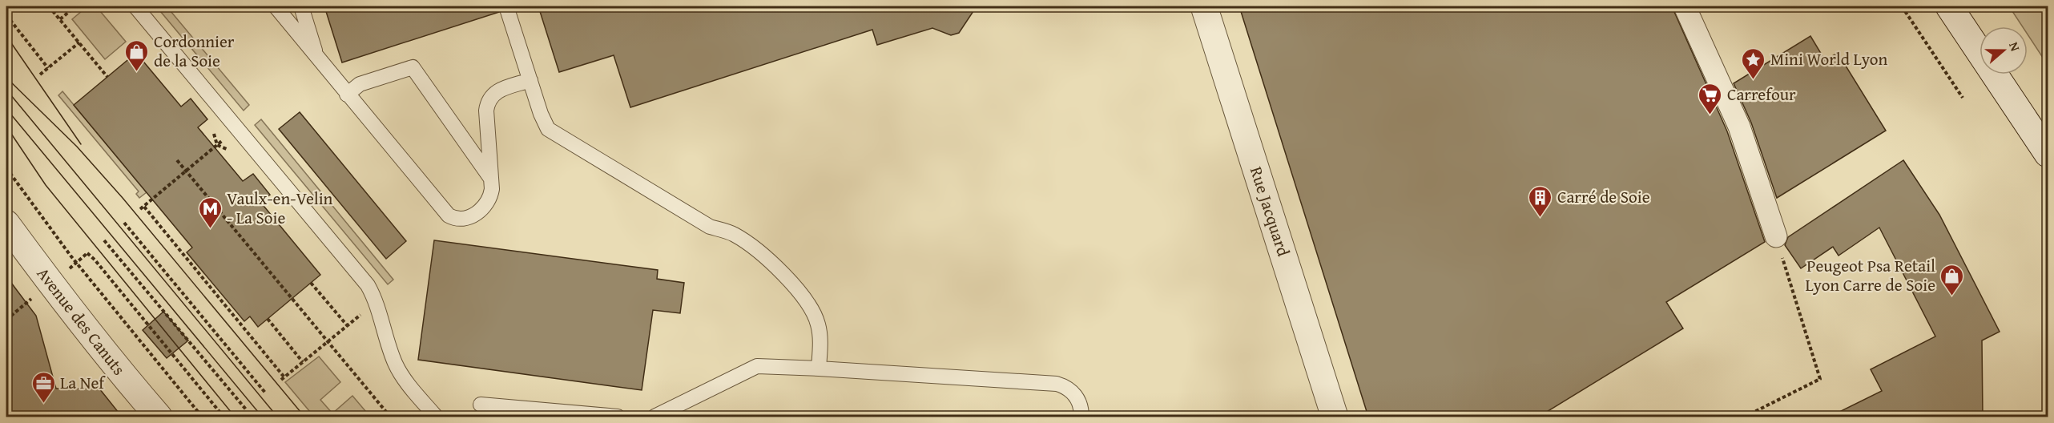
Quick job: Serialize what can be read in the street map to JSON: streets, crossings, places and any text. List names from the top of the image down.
{
  "streets": {
    "street": ["Rue Jacquard", "Avenue des Canuts"]
  },
  "places": {
    "shop": ["Cordonnier de la Soie", "Peugeot Psa Retail Lyon Carre de Soie"],
    "place": ["Mini World Lyon"],
    "supermarket": ["Carrefour"],
    "building": ["Carré de Soie"],
    "metro station": ["Vaulx-en-Velin - La Soie"],
    "office": ["La Nef"]
  },
  "north": "right"
}
